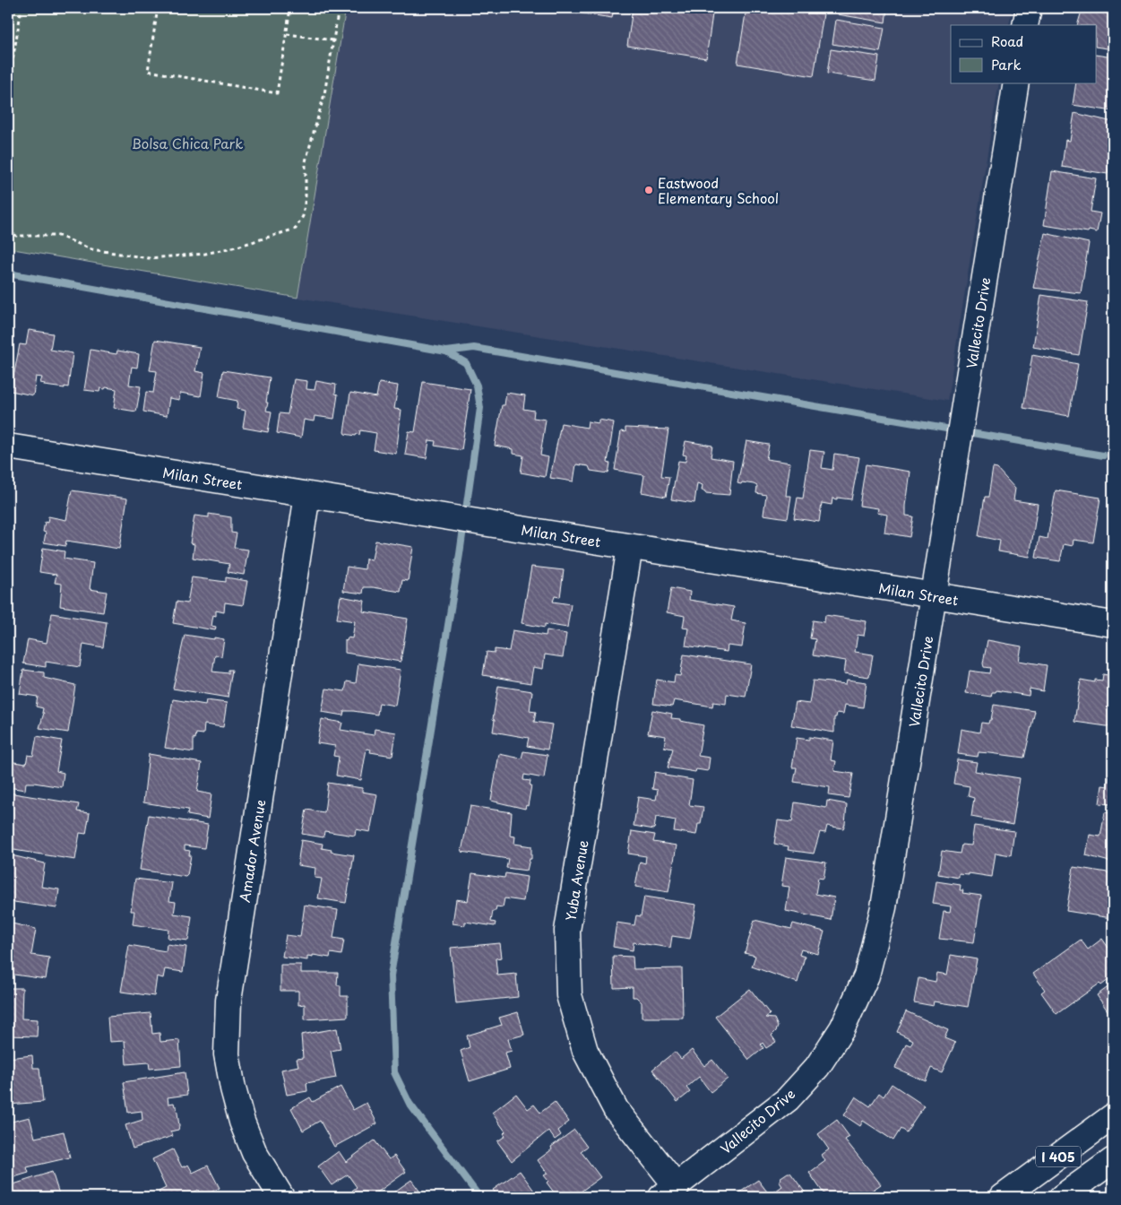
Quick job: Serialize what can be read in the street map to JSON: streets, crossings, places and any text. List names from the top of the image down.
{
  "streets": {
    "main road": [
      "Vallecito Drive",
      "Milan Street",
      "Amador Avenue",
      "Yuba Avenue",
      "I 405"
    ]
  },
  "crossings": [
    ["Vallecito Drive", "Milan Street"],
    ["Vallecito Drive", "Yuba Avenue"],
    ["Milan Street", "Amador Avenue"],
    ["Milan Street", "Yuba Avenue"]
  ],
  "parks": ["Bolsa Chica Park"],
  "places": ["Eastwood Elementary School"],
  "legend": ["Road", "Park"]
}
